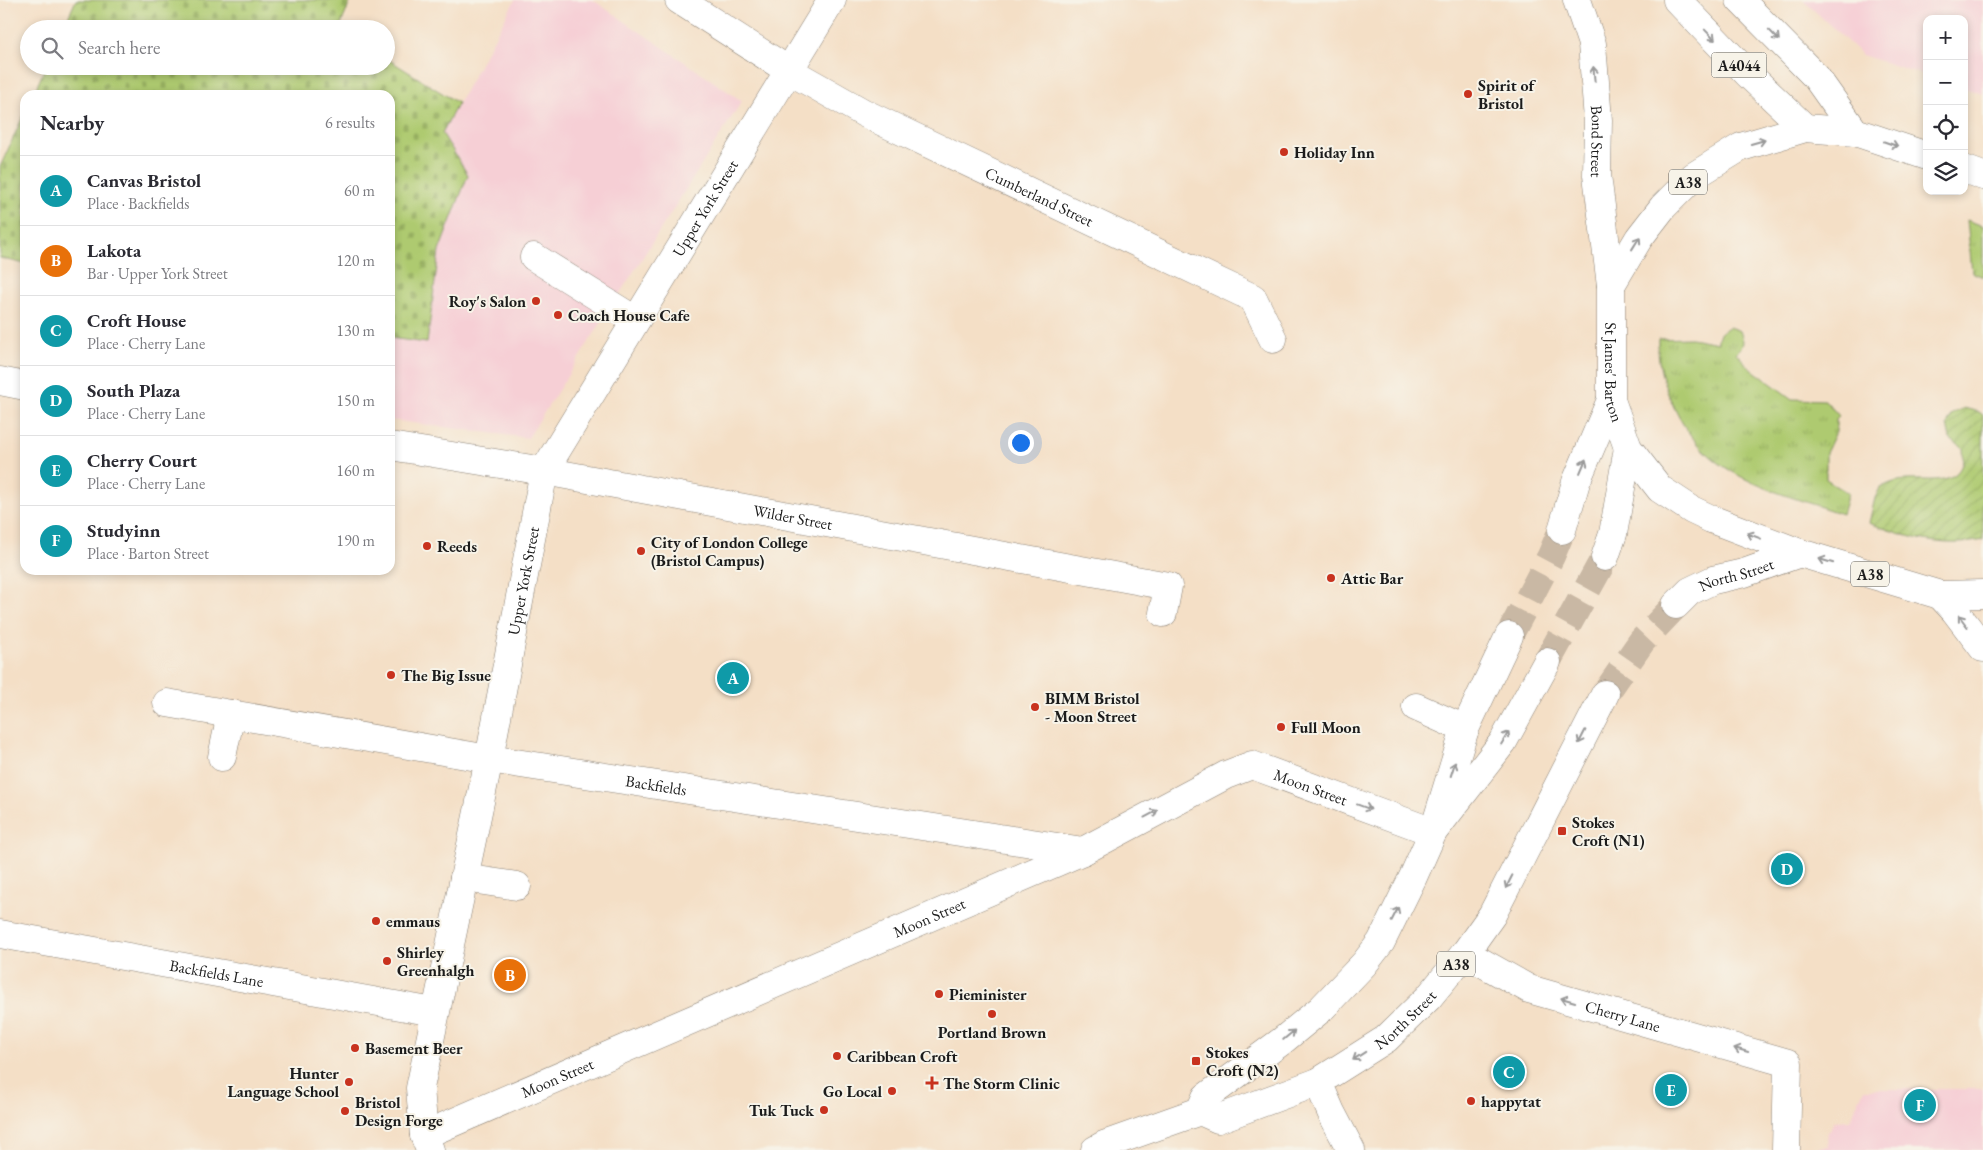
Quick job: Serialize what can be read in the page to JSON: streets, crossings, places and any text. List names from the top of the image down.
{
  "streets": {
    "main road": [
      "A4044",
      "Bond Street",
      "A38",
      "Cumberland Street",
      "Upper York Street",
      "St James' Barton",
      "Wilder Street",
      "North Street",
      "Backfields",
      "Moon Street",
      "Backfields Lane",
      "Cherry Lane"
    ]
  },
  "crossings": [
    ["A4044", "A38"],
    ["Bond Street", "A38"],
    ["Bond Street", "St James' Barton"],
    ["A38", "St James' Barton"],
    ["Cumberland Street", "Upper York Street"],
    ["Upper York Street", "Wilder Street"],
    ["Upper York Street", "Backfields"],
    ["Upper York Street", "Moon Street"],
    ["Upper York Street", "Backfields Lane"],
    ["St James' Barton", "North Street"],
    ["North Street", "Cherry Lane"],
    ["Backfields", "Moon Street"]
  ],
  "one_way": ["Bond Street", "St James' Barton", "Cherry Lane"],
  "places": {
    "other": [
      "Spirit of Bristol",
      "Holiday Inn",
      "Roy's Salon",
      "Coach House Cafe",
      "Reeds",
      "City of London College (Bristol Campus)",
      "Attic Bar",
      "The Big Issue",
      "BIMM Bristol - Moon Street",
      "Full Moon",
      "emmaus",
      "Shirley Greenhalgh",
      "Pieminister",
      "Portland Brown",
      "Basement Beer",
      "Caribbean Croft",
      "Hunter Language School",
      "Go Local",
      "happytat",
      "Tuk Tuck",
      "Bristol Design Forge"
    ],
    "transit": ["Stokes Croft (N1)", "Stokes Croft (N2)"],
    "health": ["The Storm Clinic"]
  },
  "page": {
    "map_buttons": ["+", "−"],
    "search": "Search here",
    "heading": ["Nearby", "6 results"],
    "list": [
      {
        "mark": "A",
        "name": "Canvas Bristol",
        "note": "Place · Backfields",
        "value": "60 m"
      },
      {
        "mark": "B",
        "name": "Lakota",
        "note": "Bar · Upper York Street",
        "value": "120 m"
      },
      {
        "mark": "C",
        "name": "Croft House",
        "note": "Place · Cherry Lane",
        "value": "130 m"
      },
      {
        "mark": "D",
        "name": "South Plaza",
        "note": "Place · Cherry Lane",
        "value": "150 m"
      },
      {
        "mark": "E",
        "name": "Cherry Court",
        "note": "Place · Cherry Lane",
        "value": "160 m"
      },
      {
        "mark": "F",
        "name": "Studyinn",
        "note": "Place · Barton Street",
        "value": "190 m"
      }
    ],
    "pins": [
      "A",
      "D",
      "B",
      "C",
      "E",
      "F"
    ]
  }
}
